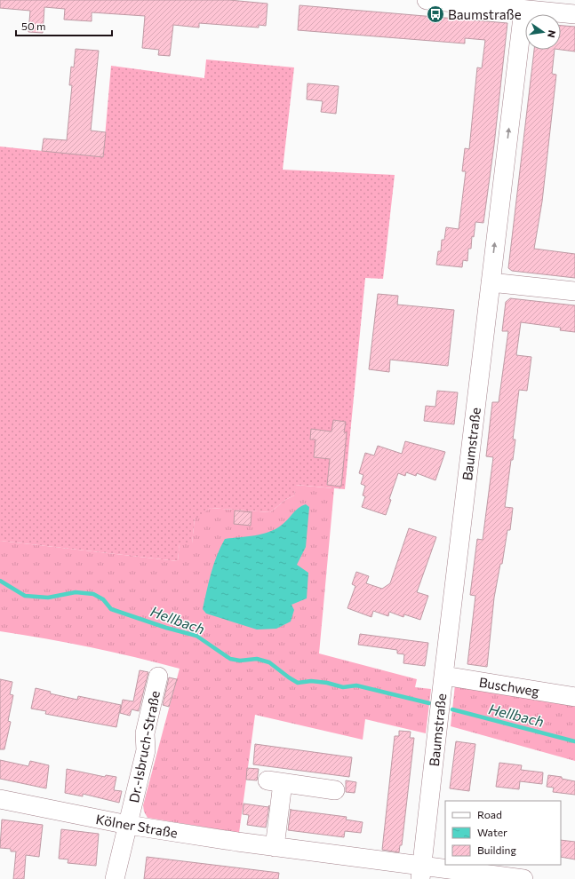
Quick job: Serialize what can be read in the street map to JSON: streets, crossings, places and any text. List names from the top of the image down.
{
  "streets": {
    "street": [
      "Baumstraße",
      "Buschweg",
      "Dr.-Isbruch-Straße",
      "Kölner Straße"
    ]
  },
  "crossings": [
    ["Baumstraße", "Buschweg"],
    ["Baumstraße", "Kölner Straße"],
    ["Dr.-Isbruch-Straße", "Kölner Straße"]
  ],
  "water": ["Hellbach"],
  "places": {
    "bus stop": ["Baumstraße"]
  },
  "legend": ["Road", "Water", "Building"],
  "scale_bar": "50 m",
  "north": "right"
}
